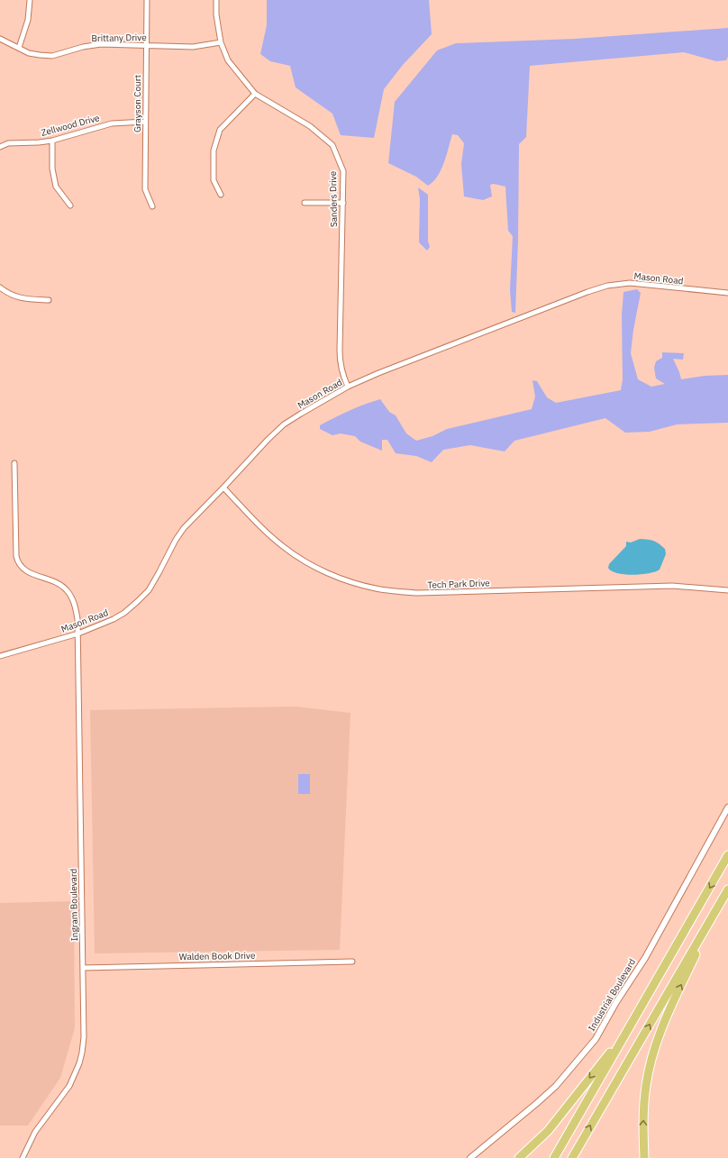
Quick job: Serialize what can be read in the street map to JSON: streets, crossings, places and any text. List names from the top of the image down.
{
  "streets": {
    "street": [
      "Brittany Drive",
      "Grayson Court",
      "Zellwood Drive",
      "Sanders Drive",
      "Mason Road",
      "Tech Park Drive",
      "Ingram Boulevard",
      "Walden Book Drive",
      "Industrial Boulevard"
    ]
  },
  "crossings": [
    ["Brittany Drive", "Grayson Court"],
    ["Brittany Drive", "Sanders Drive"],
    ["Grayson Court", "Zellwood Drive"],
    ["Sanders Drive", "Mason Road"],
    ["Mason Road", "Tech Park Drive"],
    ["Mason Road", "Ingram Boulevard"],
    ["Ingram Boulevard", "Walden Book Drive"]
  ]
}
